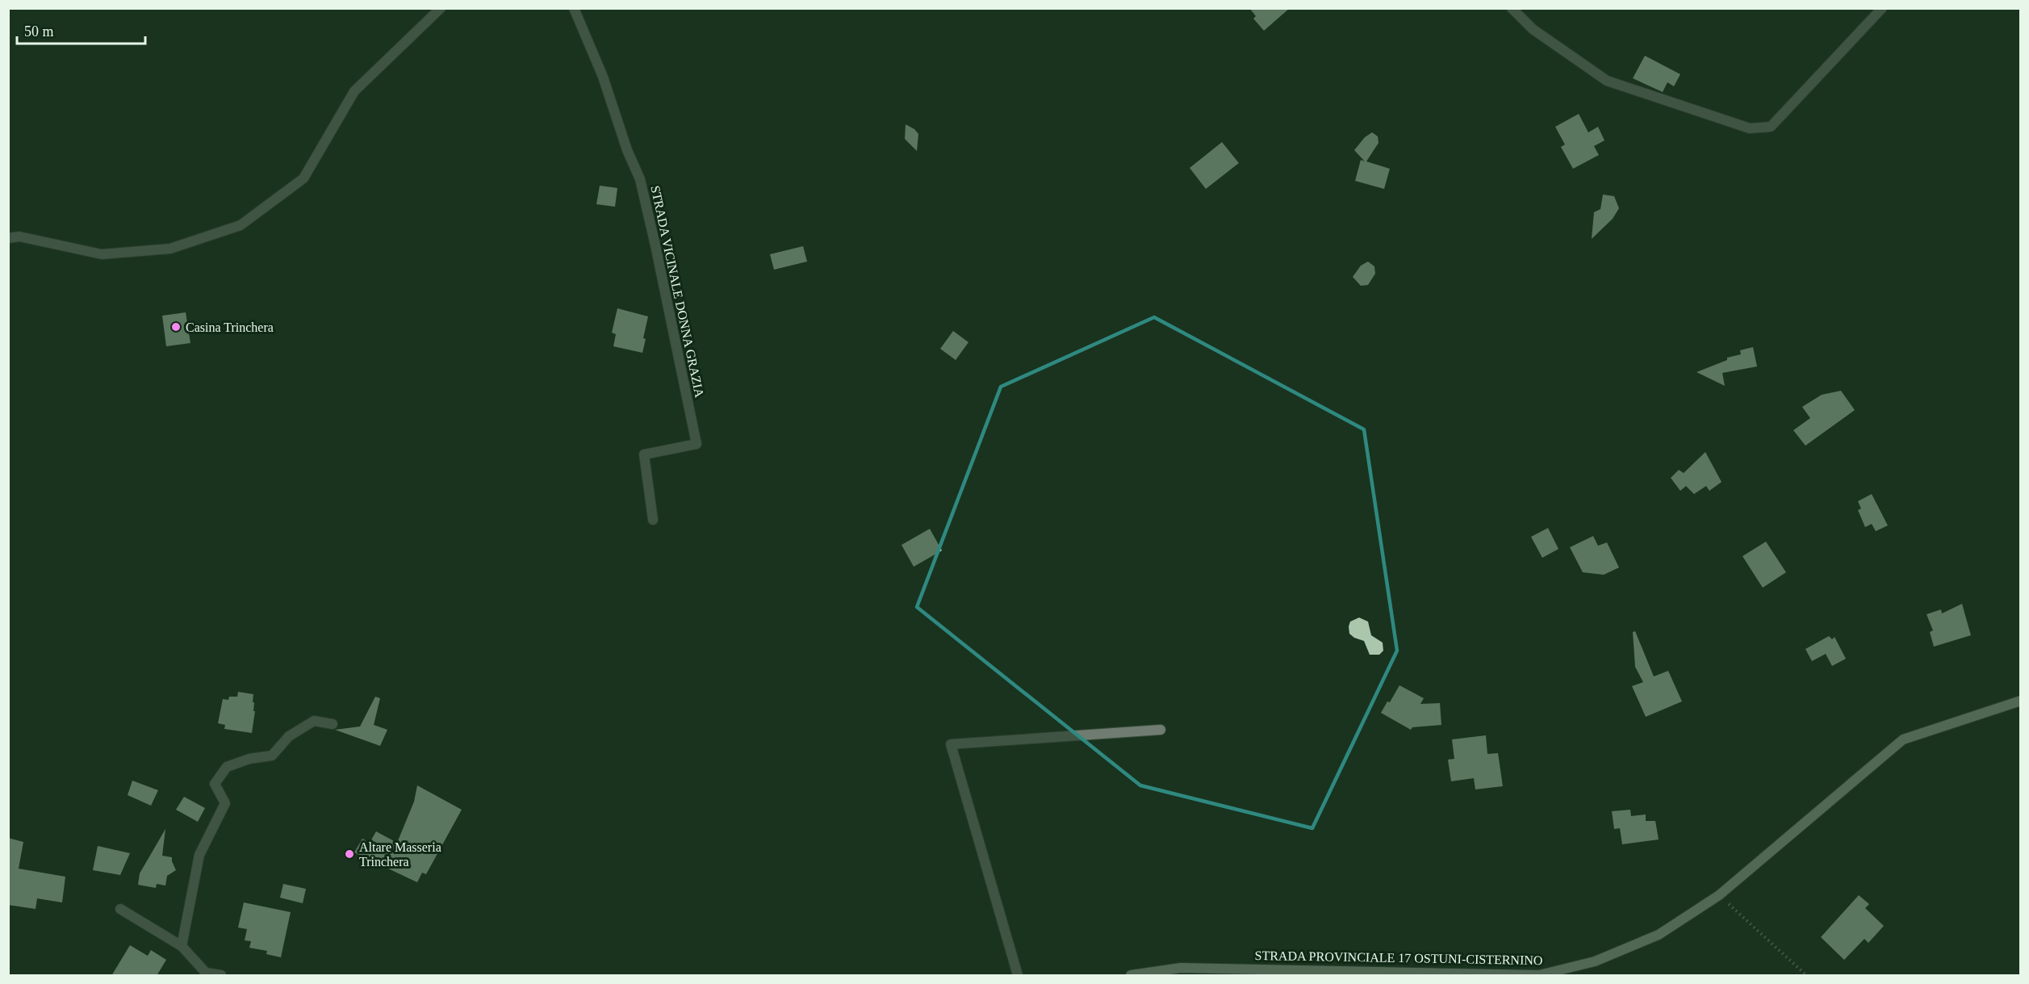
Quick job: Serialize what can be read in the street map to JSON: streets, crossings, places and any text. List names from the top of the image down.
{
  "streets": {
    "main road": ["STRADA PROVINCIALE 17 OSTUNI-CISTERNINO"],
    "street": ["STRADA VICINALE DONNA GRAZIA"]
  },
  "places": ["Casina Trinchera", "Altare Masseria Trinchera"],
  "scale_bar": "50 m"
}
